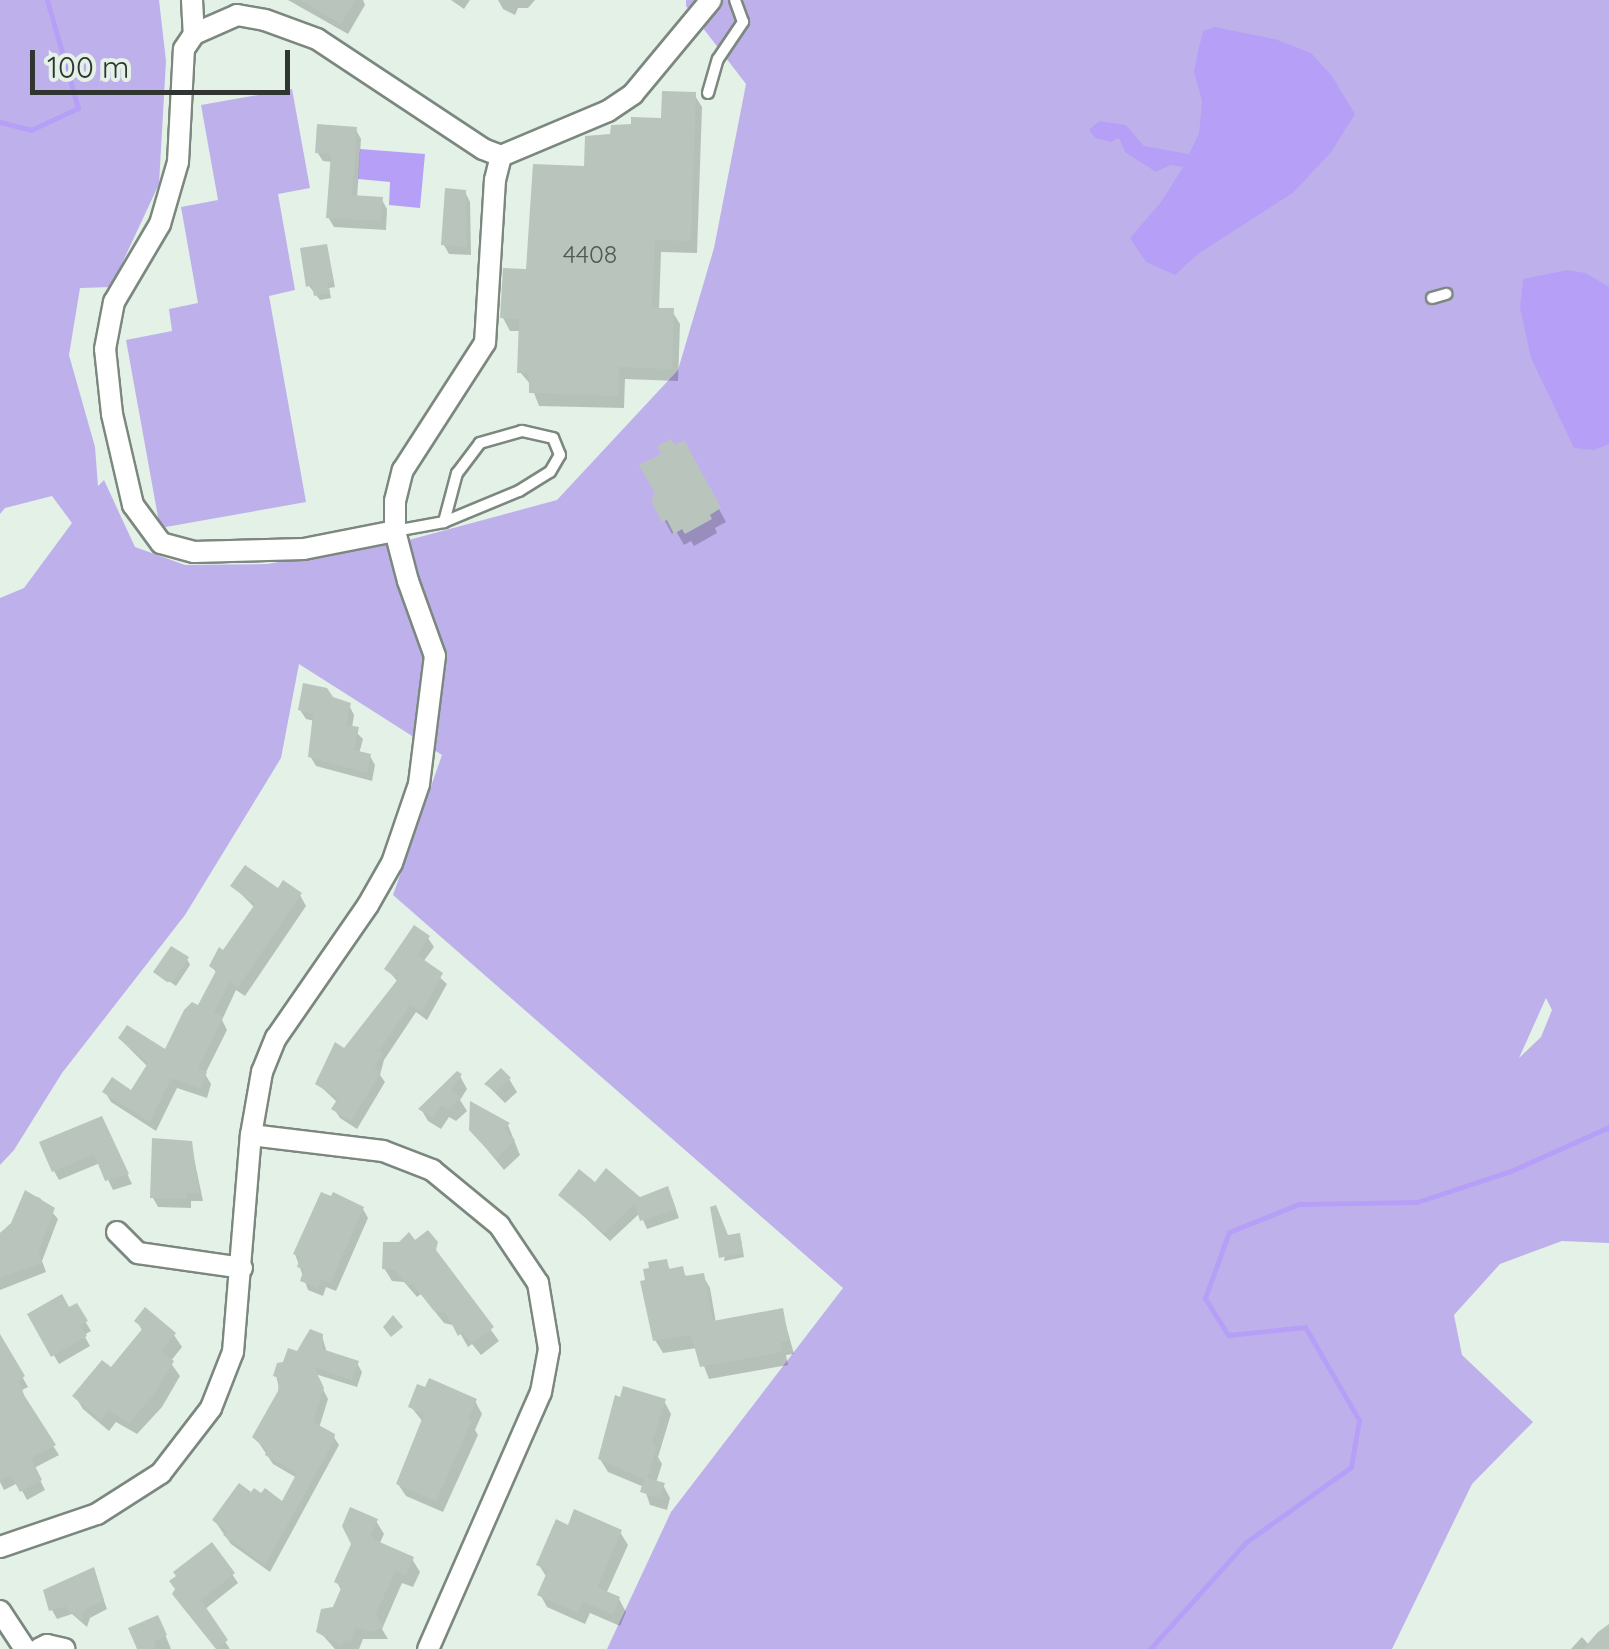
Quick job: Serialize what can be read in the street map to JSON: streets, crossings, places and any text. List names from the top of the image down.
{
  "house_numbers": ["4408"],
  "scale_bar": "100 m"
}
